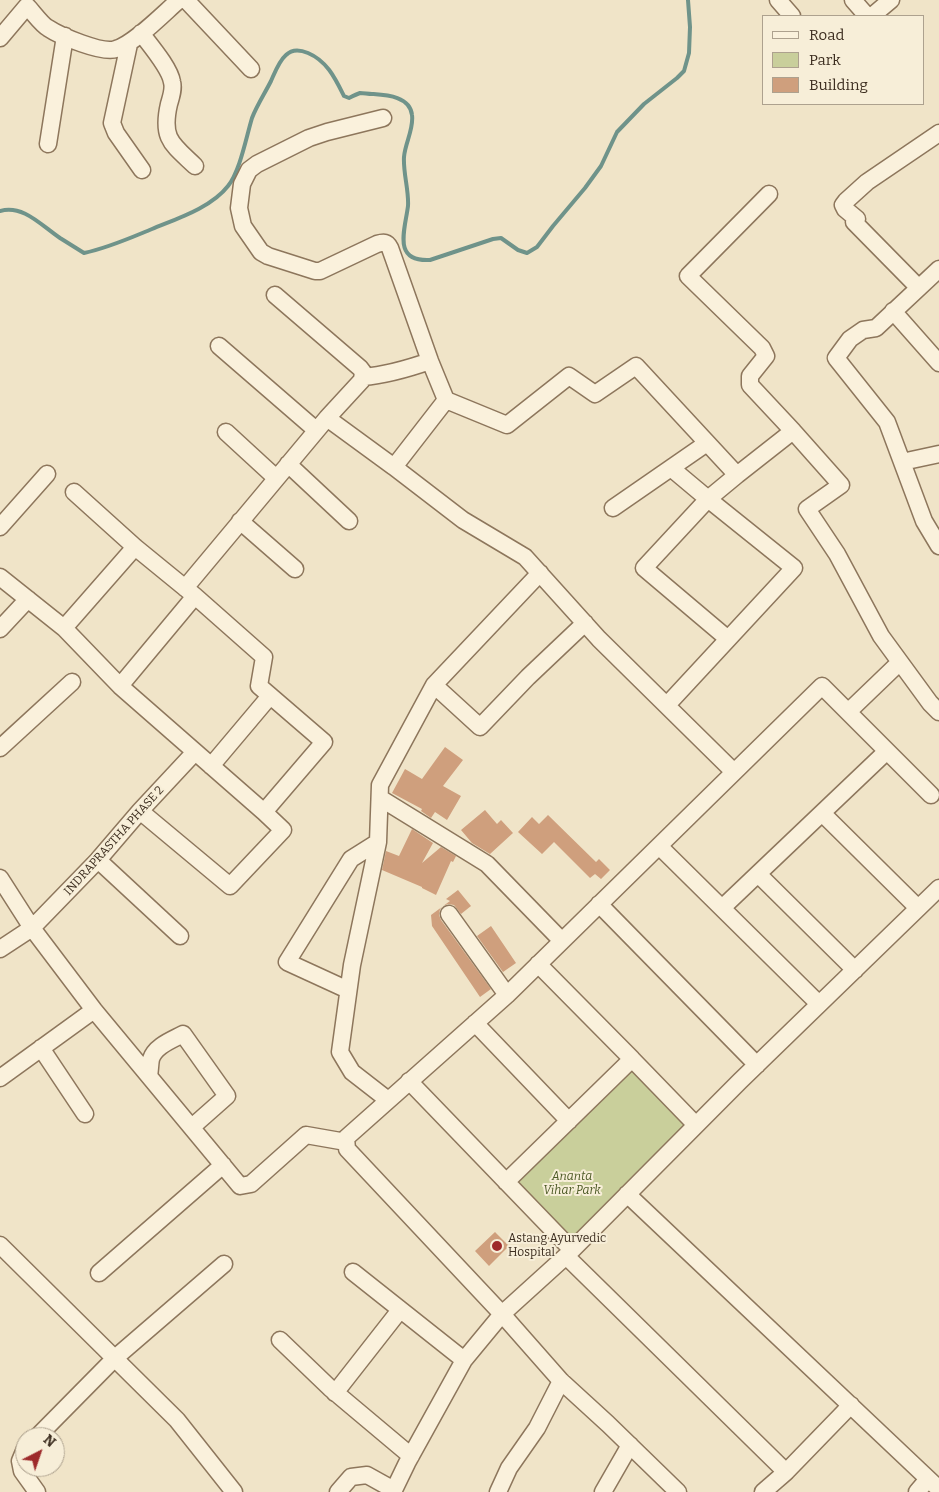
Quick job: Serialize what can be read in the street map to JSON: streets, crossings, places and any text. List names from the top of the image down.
{
  "streets": {
    "street": ["INDRAPRASTHA PHASE 2"]
  },
  "parks": ["Ananta Vihar Park"],
  "places": ["Astang Ayurvedic Hospital"],
  "legend": ["Road", "Park", "Building"],
  "north": "top right"
}
